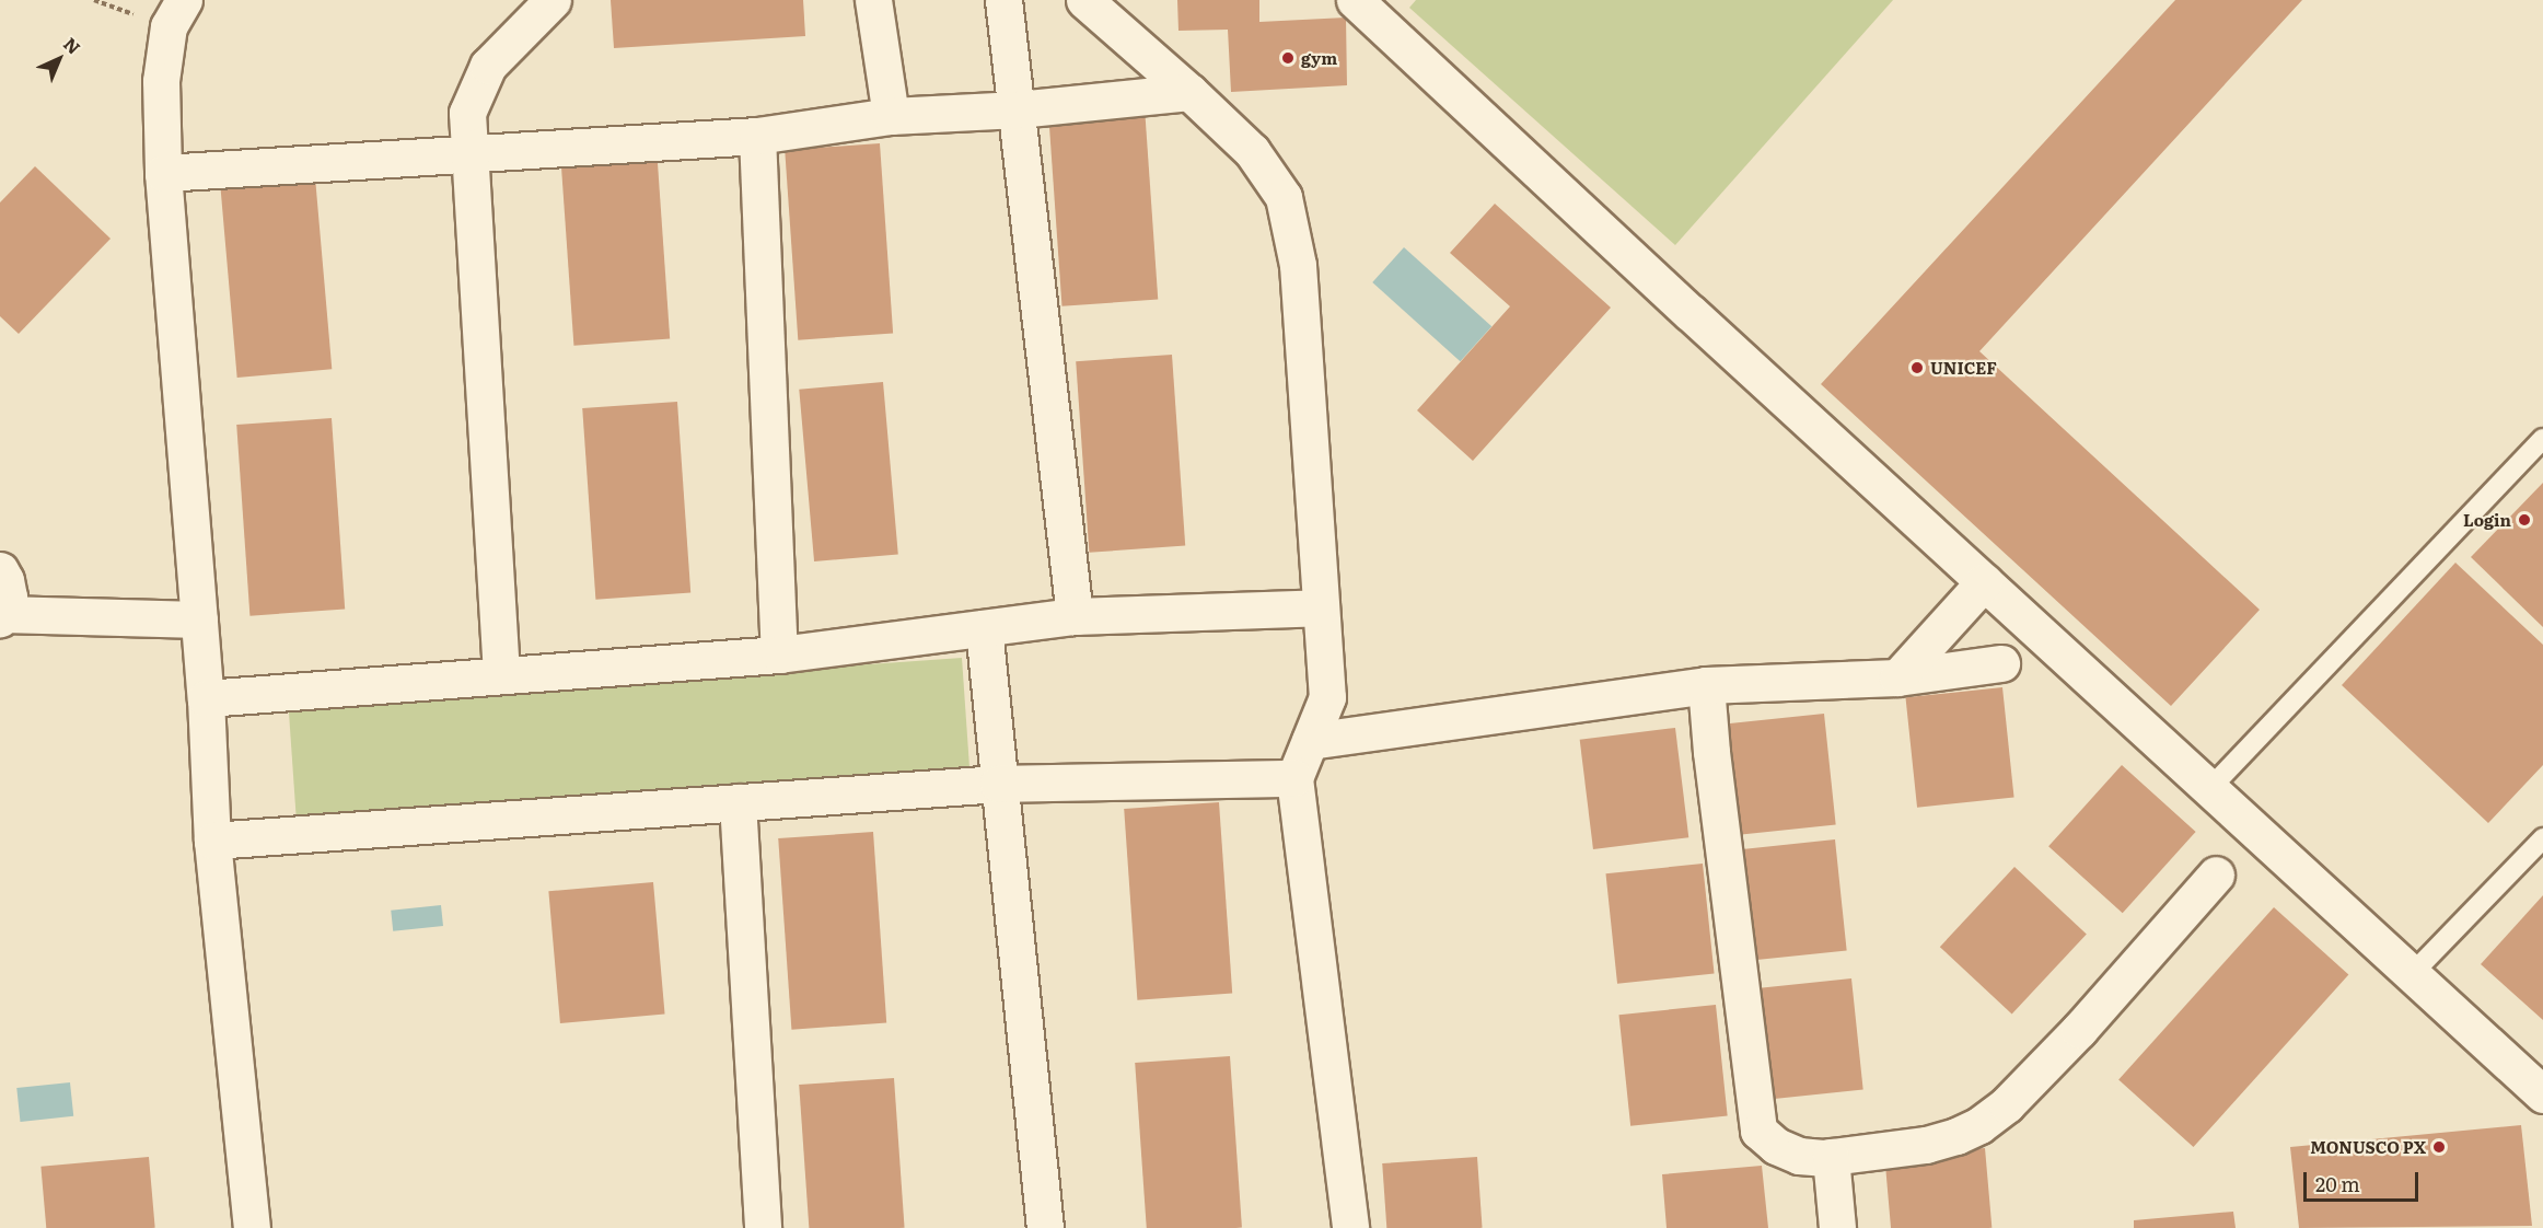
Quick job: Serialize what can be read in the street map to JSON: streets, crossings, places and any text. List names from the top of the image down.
{
  "places": [
    "gym",
    "UNICEF",
    "Login",
    "MONUSCO PX"
  ],
  "scale_bar": "20 m",
  "north": "top right"
}
